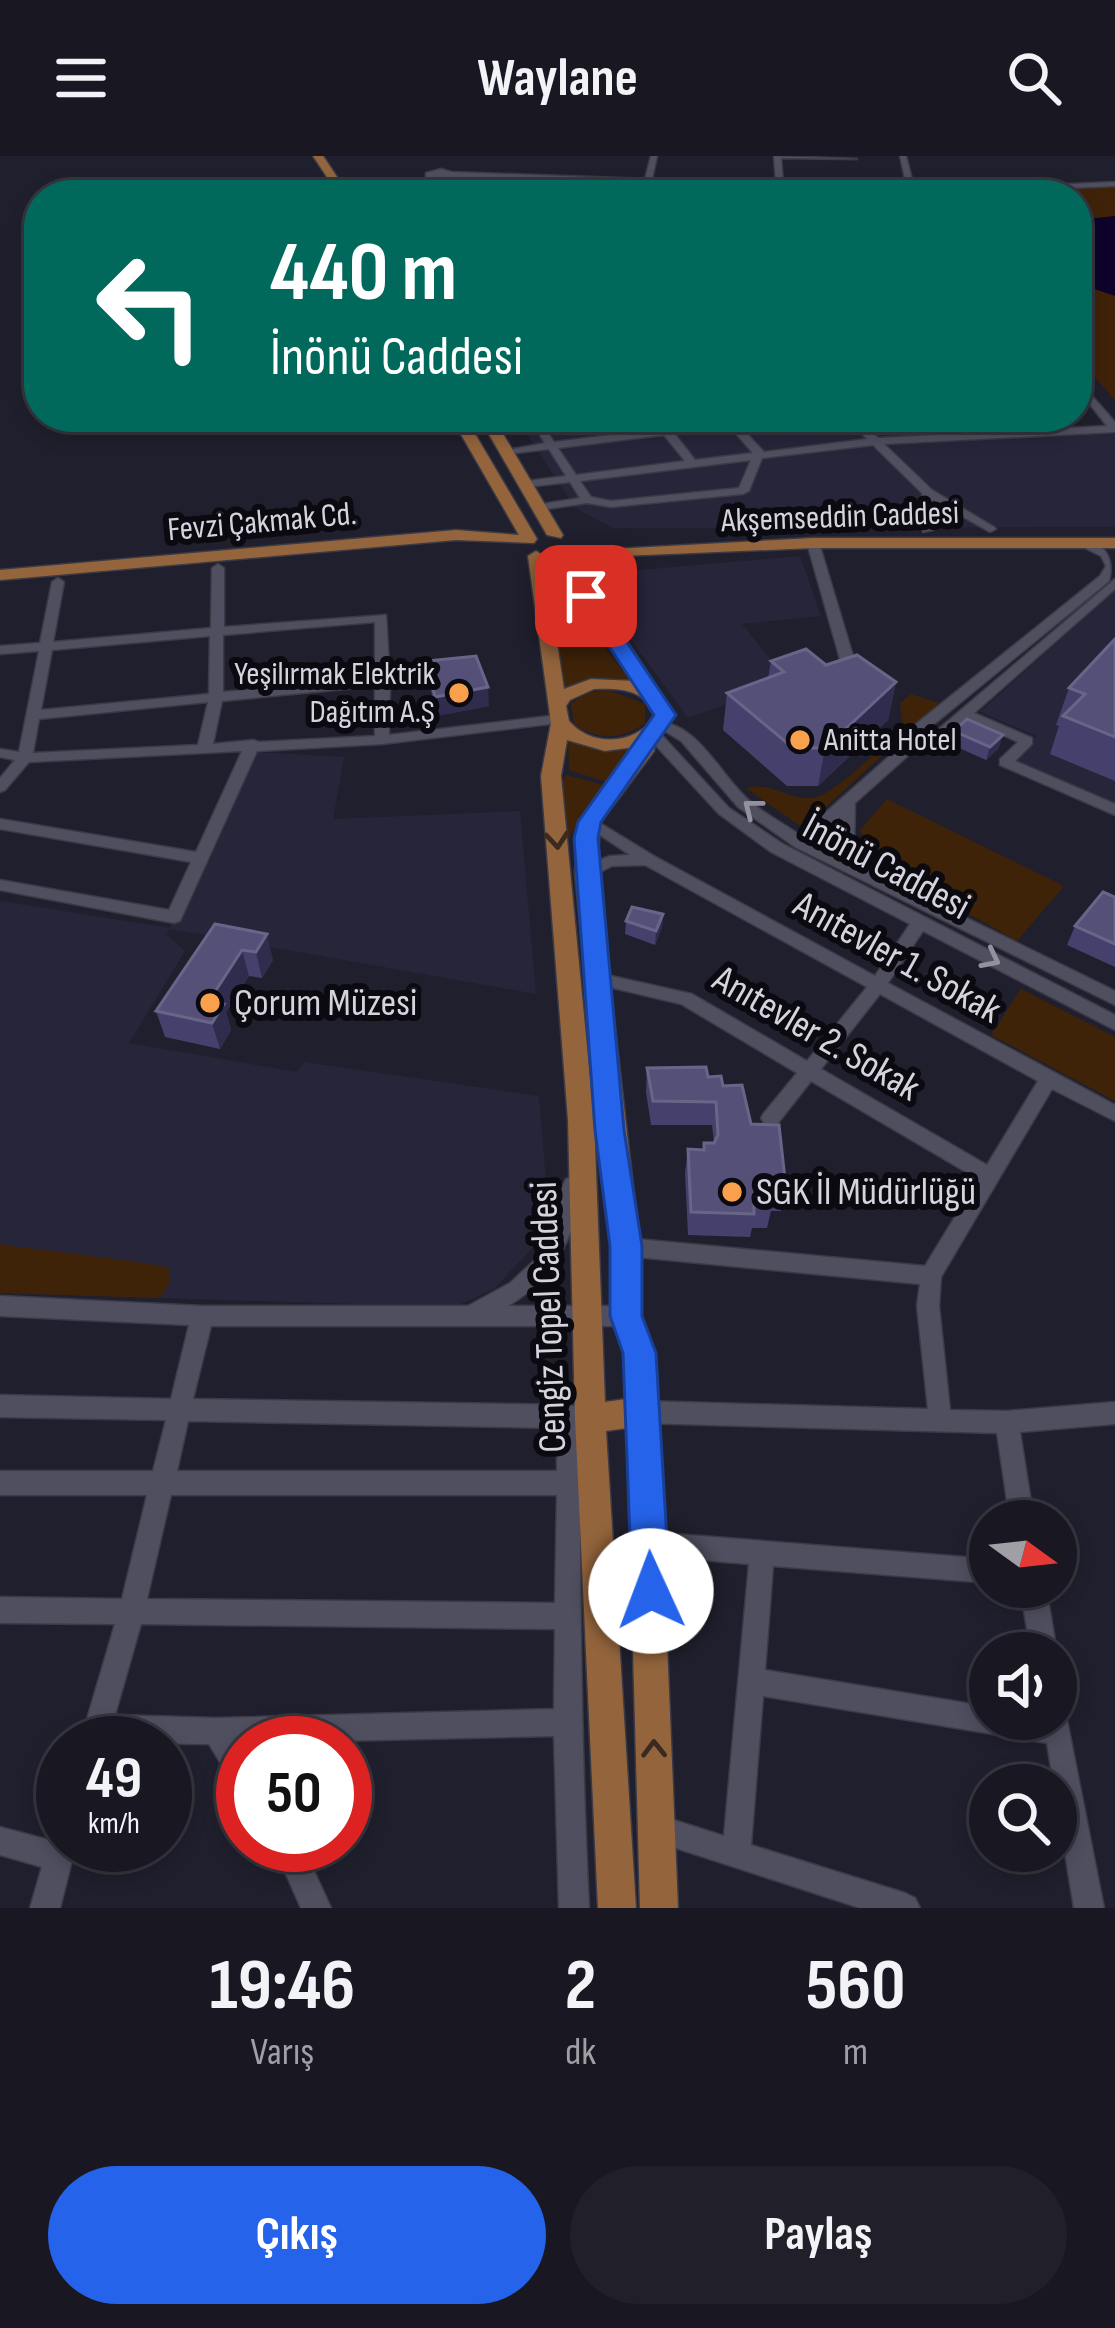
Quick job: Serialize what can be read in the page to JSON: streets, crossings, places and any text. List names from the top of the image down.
{
  "streets": {
    "main road": ["Akşemseddin Caddesi", "Fevzi Çakmak Cd.", "Cengiz Topel Caddesi"],
    "street": ["İnönü Caddesi", "Anıtevler 1. Sokak", "Anıtevler 2. Sokak"]
  },
  "crossings": [
    ["Anıtevler 1. Sokak", "Cengiz Topel Caddesi"],
    ["Anıtevler 2. Sokak", "Cengiz Topel Caddesi"]
  ],
  "places": [
    "Yeşilırmak Elektrik Dağıtım A.Ş",
    "Anitta Hotel",
    "Çorum Müzesi",
    "SGK İl Müdürlüğü"
  ],
  "north": "right",
  "page": {
    "header": "Waylane",
    "turn": ["440 m", "İnönü Caddesi"],
    "speed": "49 km/h",
    "limit": "50",
    "eta": [
      "19:46",
      "Varış",
      "2",
      "dk",
      "560",
      "m"
    ],
    "buttons": ["Çıkış", "Paylaş"]
  }
}
